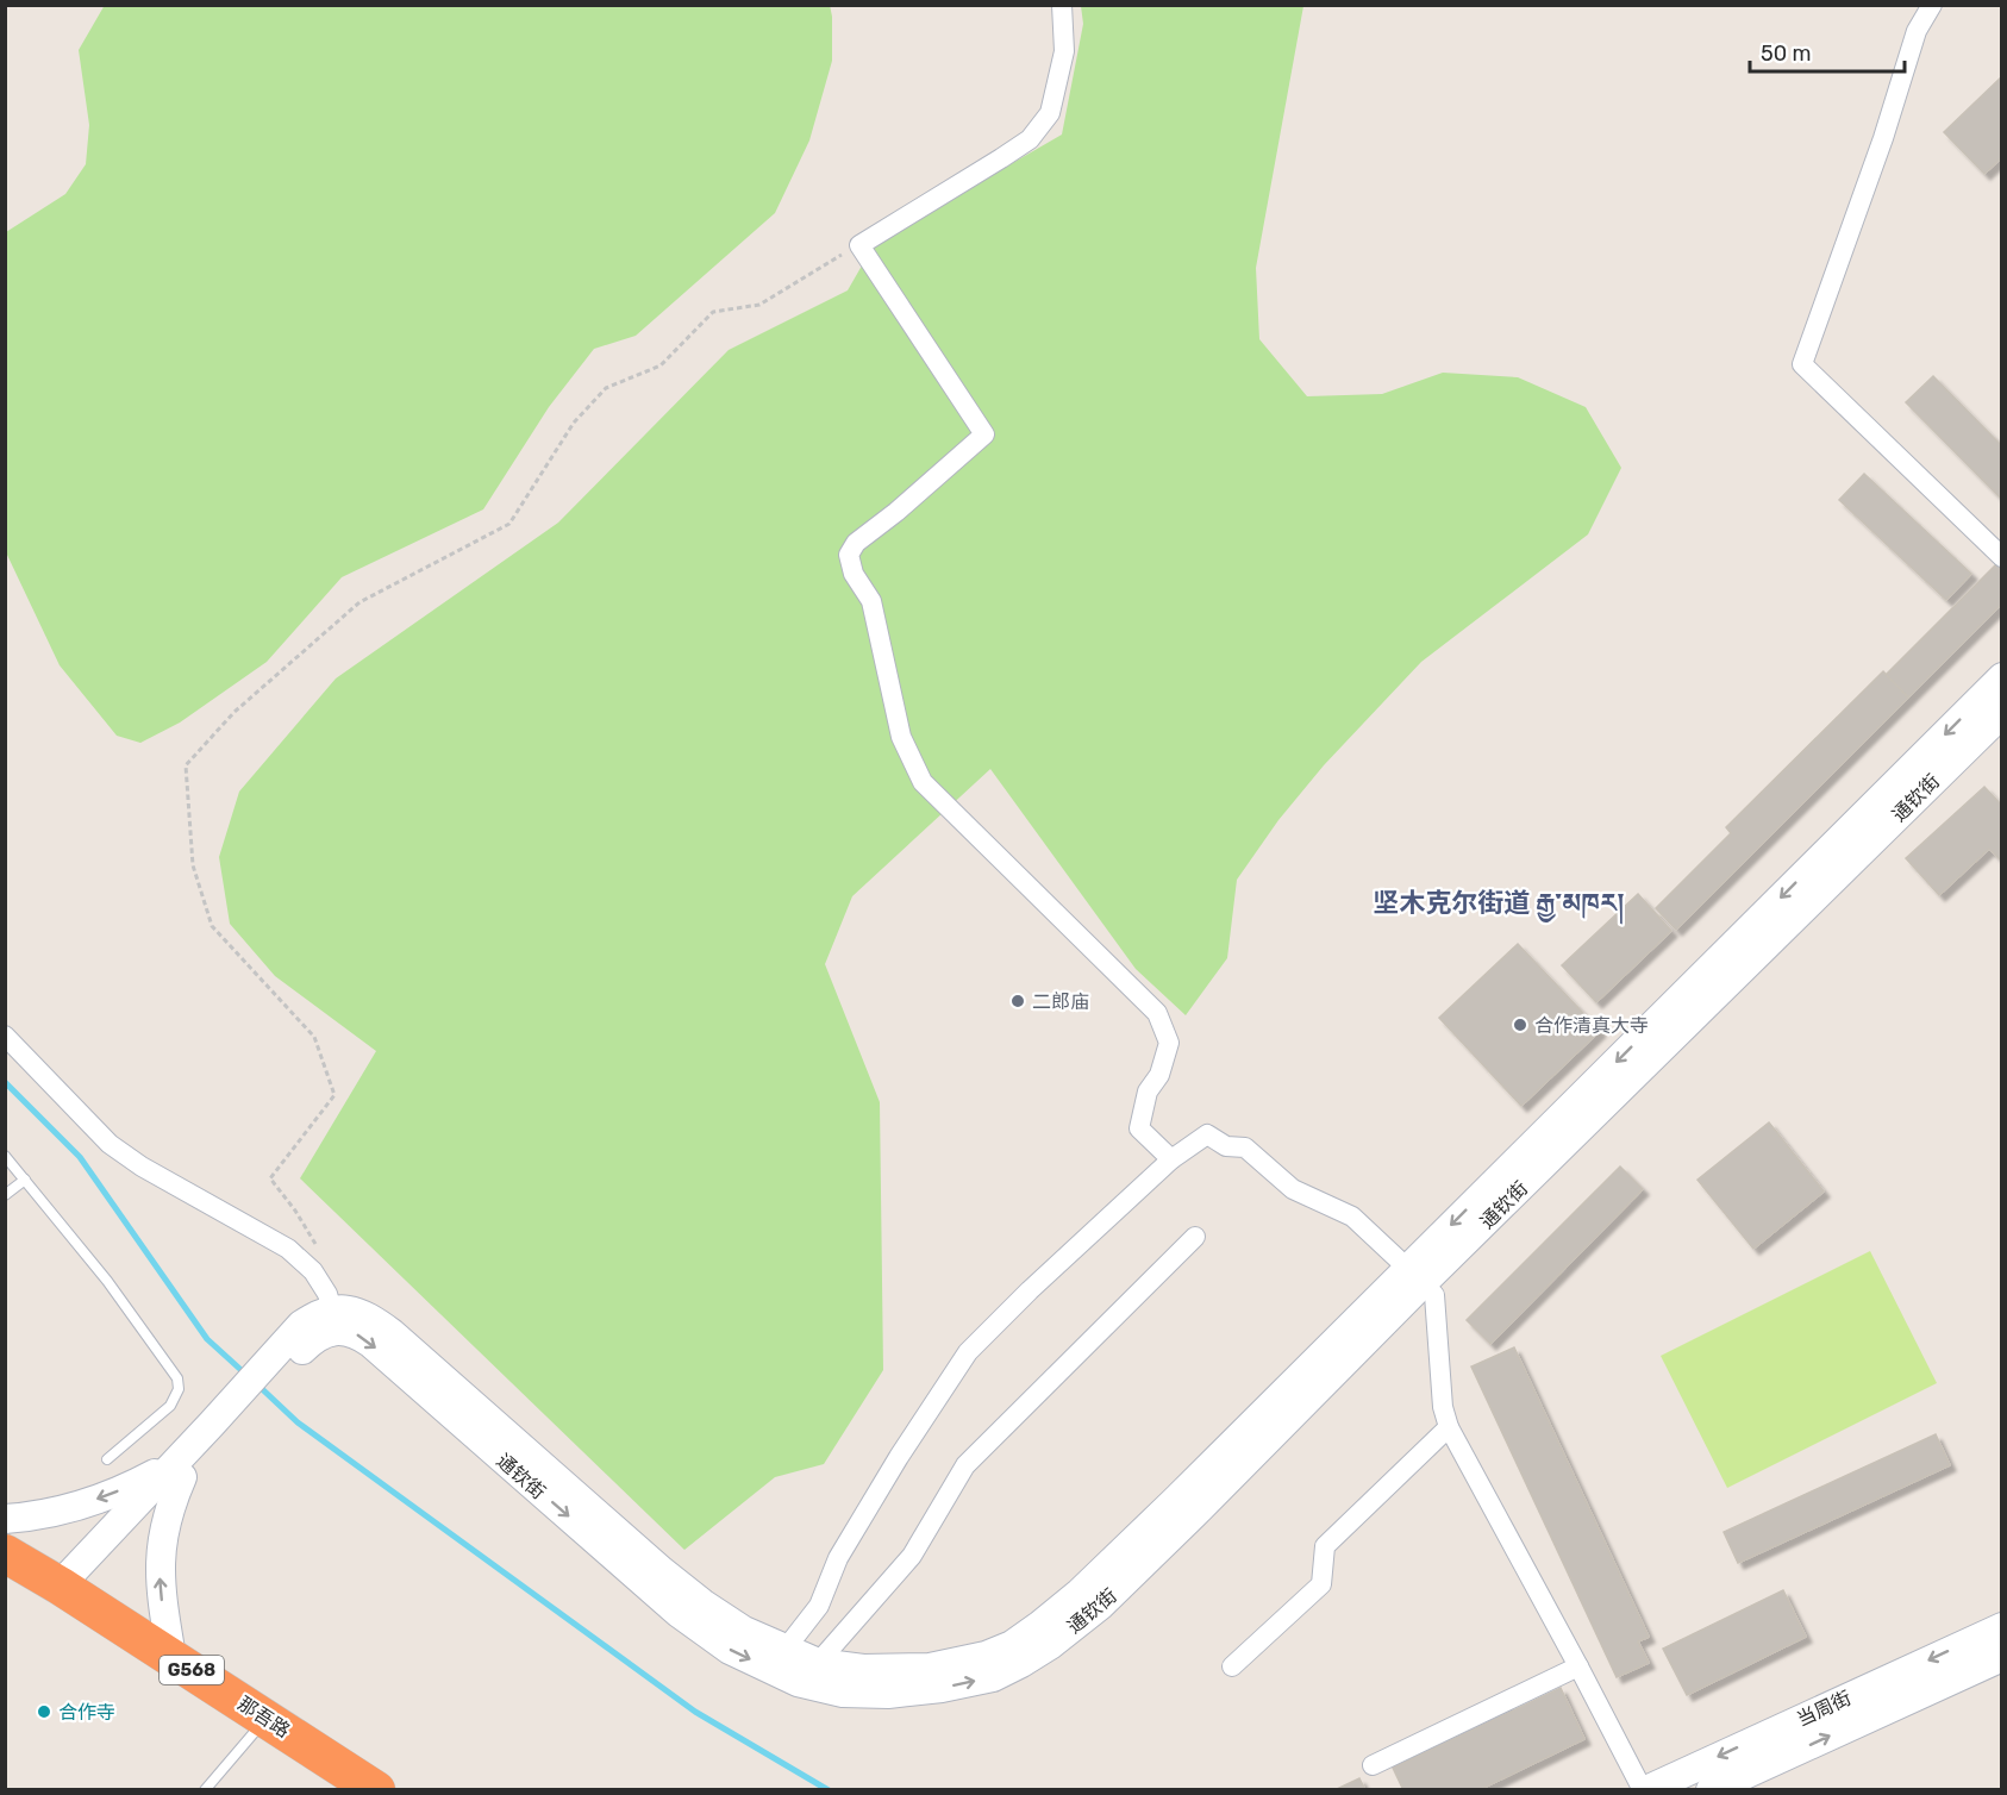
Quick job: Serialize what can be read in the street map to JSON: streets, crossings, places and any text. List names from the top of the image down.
{
  "streets": {
    "highway": ["G568", "那吾路"],
    "main road": ["通钦街", "当周街"]
  },
  "crossings": [
    ["通钦街", "那吾路"]
  ],
  "districts": ["坚木克尔街道 རྒྱ་མཁར།"],
  "places": ["二郎庙", "合作清真大寺", "合作寺"],
  "scale_bar": "50 m"
}
